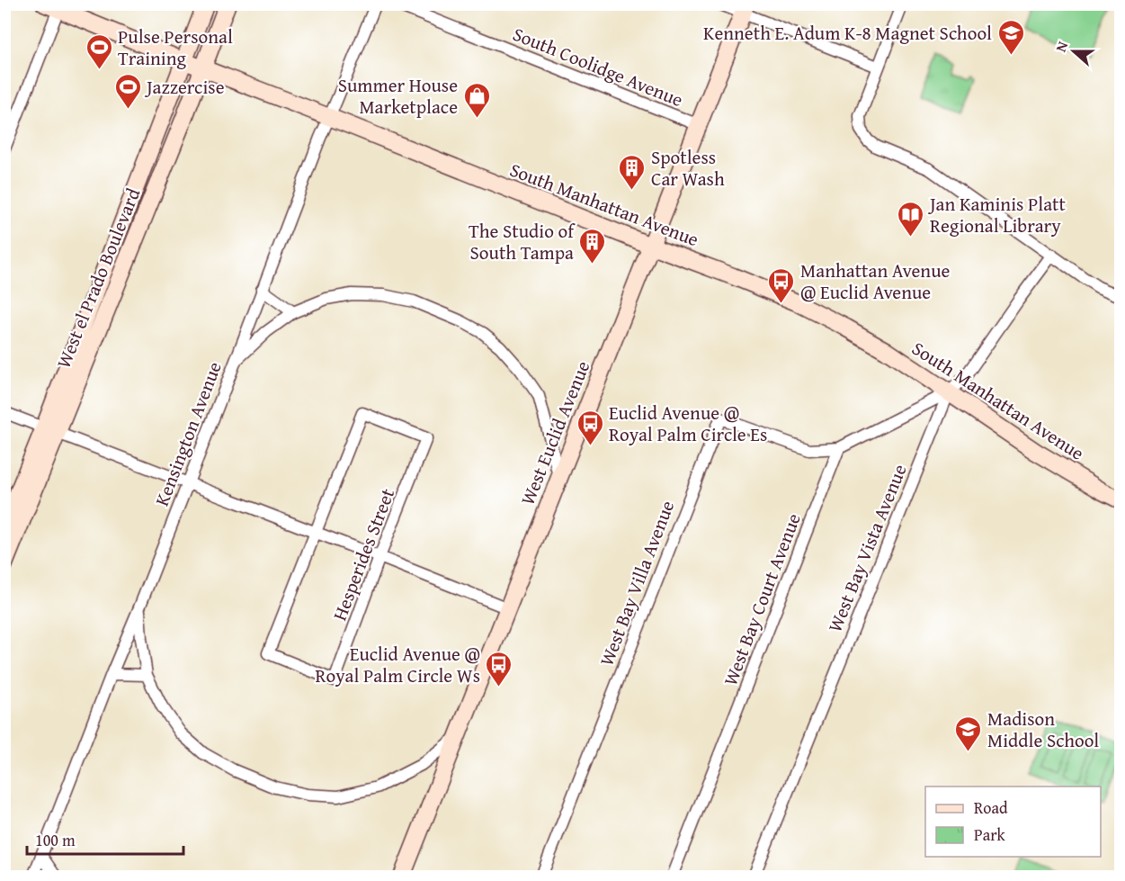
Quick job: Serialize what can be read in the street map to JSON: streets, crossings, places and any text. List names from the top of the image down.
{
  "streets": {
    "street": [
      "South Coolidge Avenue",
      "South Manhattan Avenue",
      "West el Prado Boulevard",
      "West Euclid Avenue",
      "Kensington Avenue",
      "West Bay Vista Avenue",
      "Hesperides Street",
      "West Bay Villa Avenue",
      "West Bay Court Avenue"
    ]
  },
  "crossings": [
    ["South Coolidge Avenue", "West Euclid Avenue"],
    ["South Manhattan Avenue", "West el Prado Boulevard"],
    ["South Manhattan Avenue", "West Euclid Avenue"],
    ["South Manhattan Avenue", "Kensington Avenue"],
    ["South Manhattan Avenue", "West Bay Vista Avenue"],
    ["West Bay Villa Avenue", "West Bay Court Avenue"]
  ],
  "places": {
    "school or university": ["Kenneth E. Adum K-8 Magnet School", "Madison Middle School"],
    "sports": ["Pulse Personal Training", "Jazzercise"],
    "shop": ["Summer House Marketplace"],
    "building": ["Spotless Car Wash", "The Studio of South Tampa"],
    "library": ["Jan Kaminis Platt Regional Library"],
    "bus stop": ["Manhattan Avenue @ Euclid Avenue", "Euclid Avenue @ Royal Palm Circle Es", "Euclid Avenue @ Royal Palm Circle Ws"]
  },
  "legend": ["Road", "Park"],
  "scale_bar": "100 m",
  "north": "left"
}
